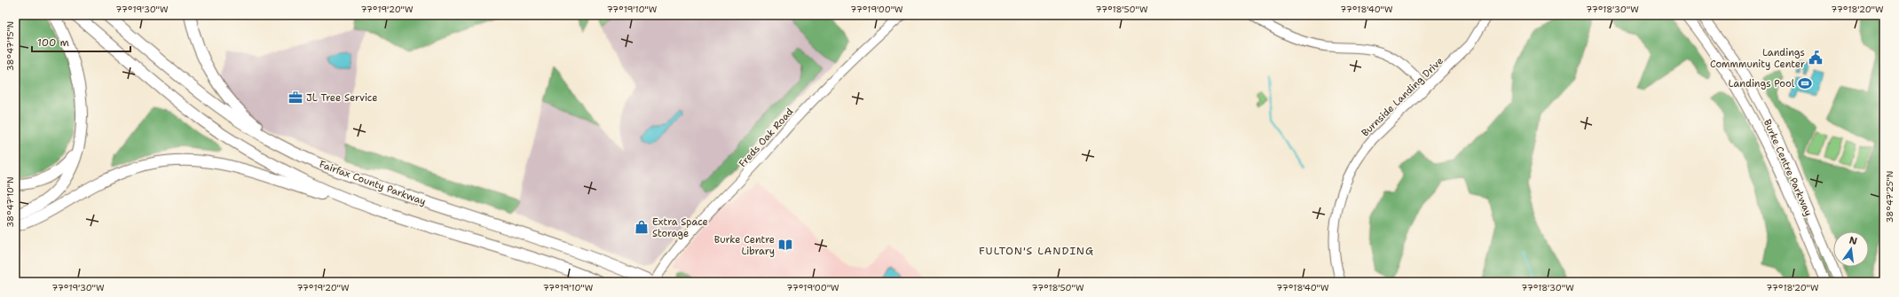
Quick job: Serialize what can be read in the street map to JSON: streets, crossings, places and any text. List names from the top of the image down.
{
  "streets": {
    "highway": ["Fairfax County Parkway"],
    "street": ["Burnside Landing Drive", "Freds Oak Road", "Burke Centre Parkway"]
  },
  "districts": ["FULTON'S LANDING"],
  "places": {
    "public building": ["Landings Commmunity Center"],
    "sports": ["Landings Pool"],
    "office": ["JL Tree Service"],
    "shop": ["Extra Space Storage"],
    "library": ["Burke Centre Library"]
  },
  "scale_bar": "100 m",
  "north": "top",
  "coordinates": [
    "77°19'30\"W",
    "77°19'20\"W",
    "77°19'10\"W",
    "77°19'00\"W",
    "77°18'50\"W",
    "77°18'40\"W",
    "77°18'30\"W",
    "77°18'20\"W",
    "38°47'15\"N",
    "38°47'25\"N",
    "38°47'10\"N"
  ]
}
